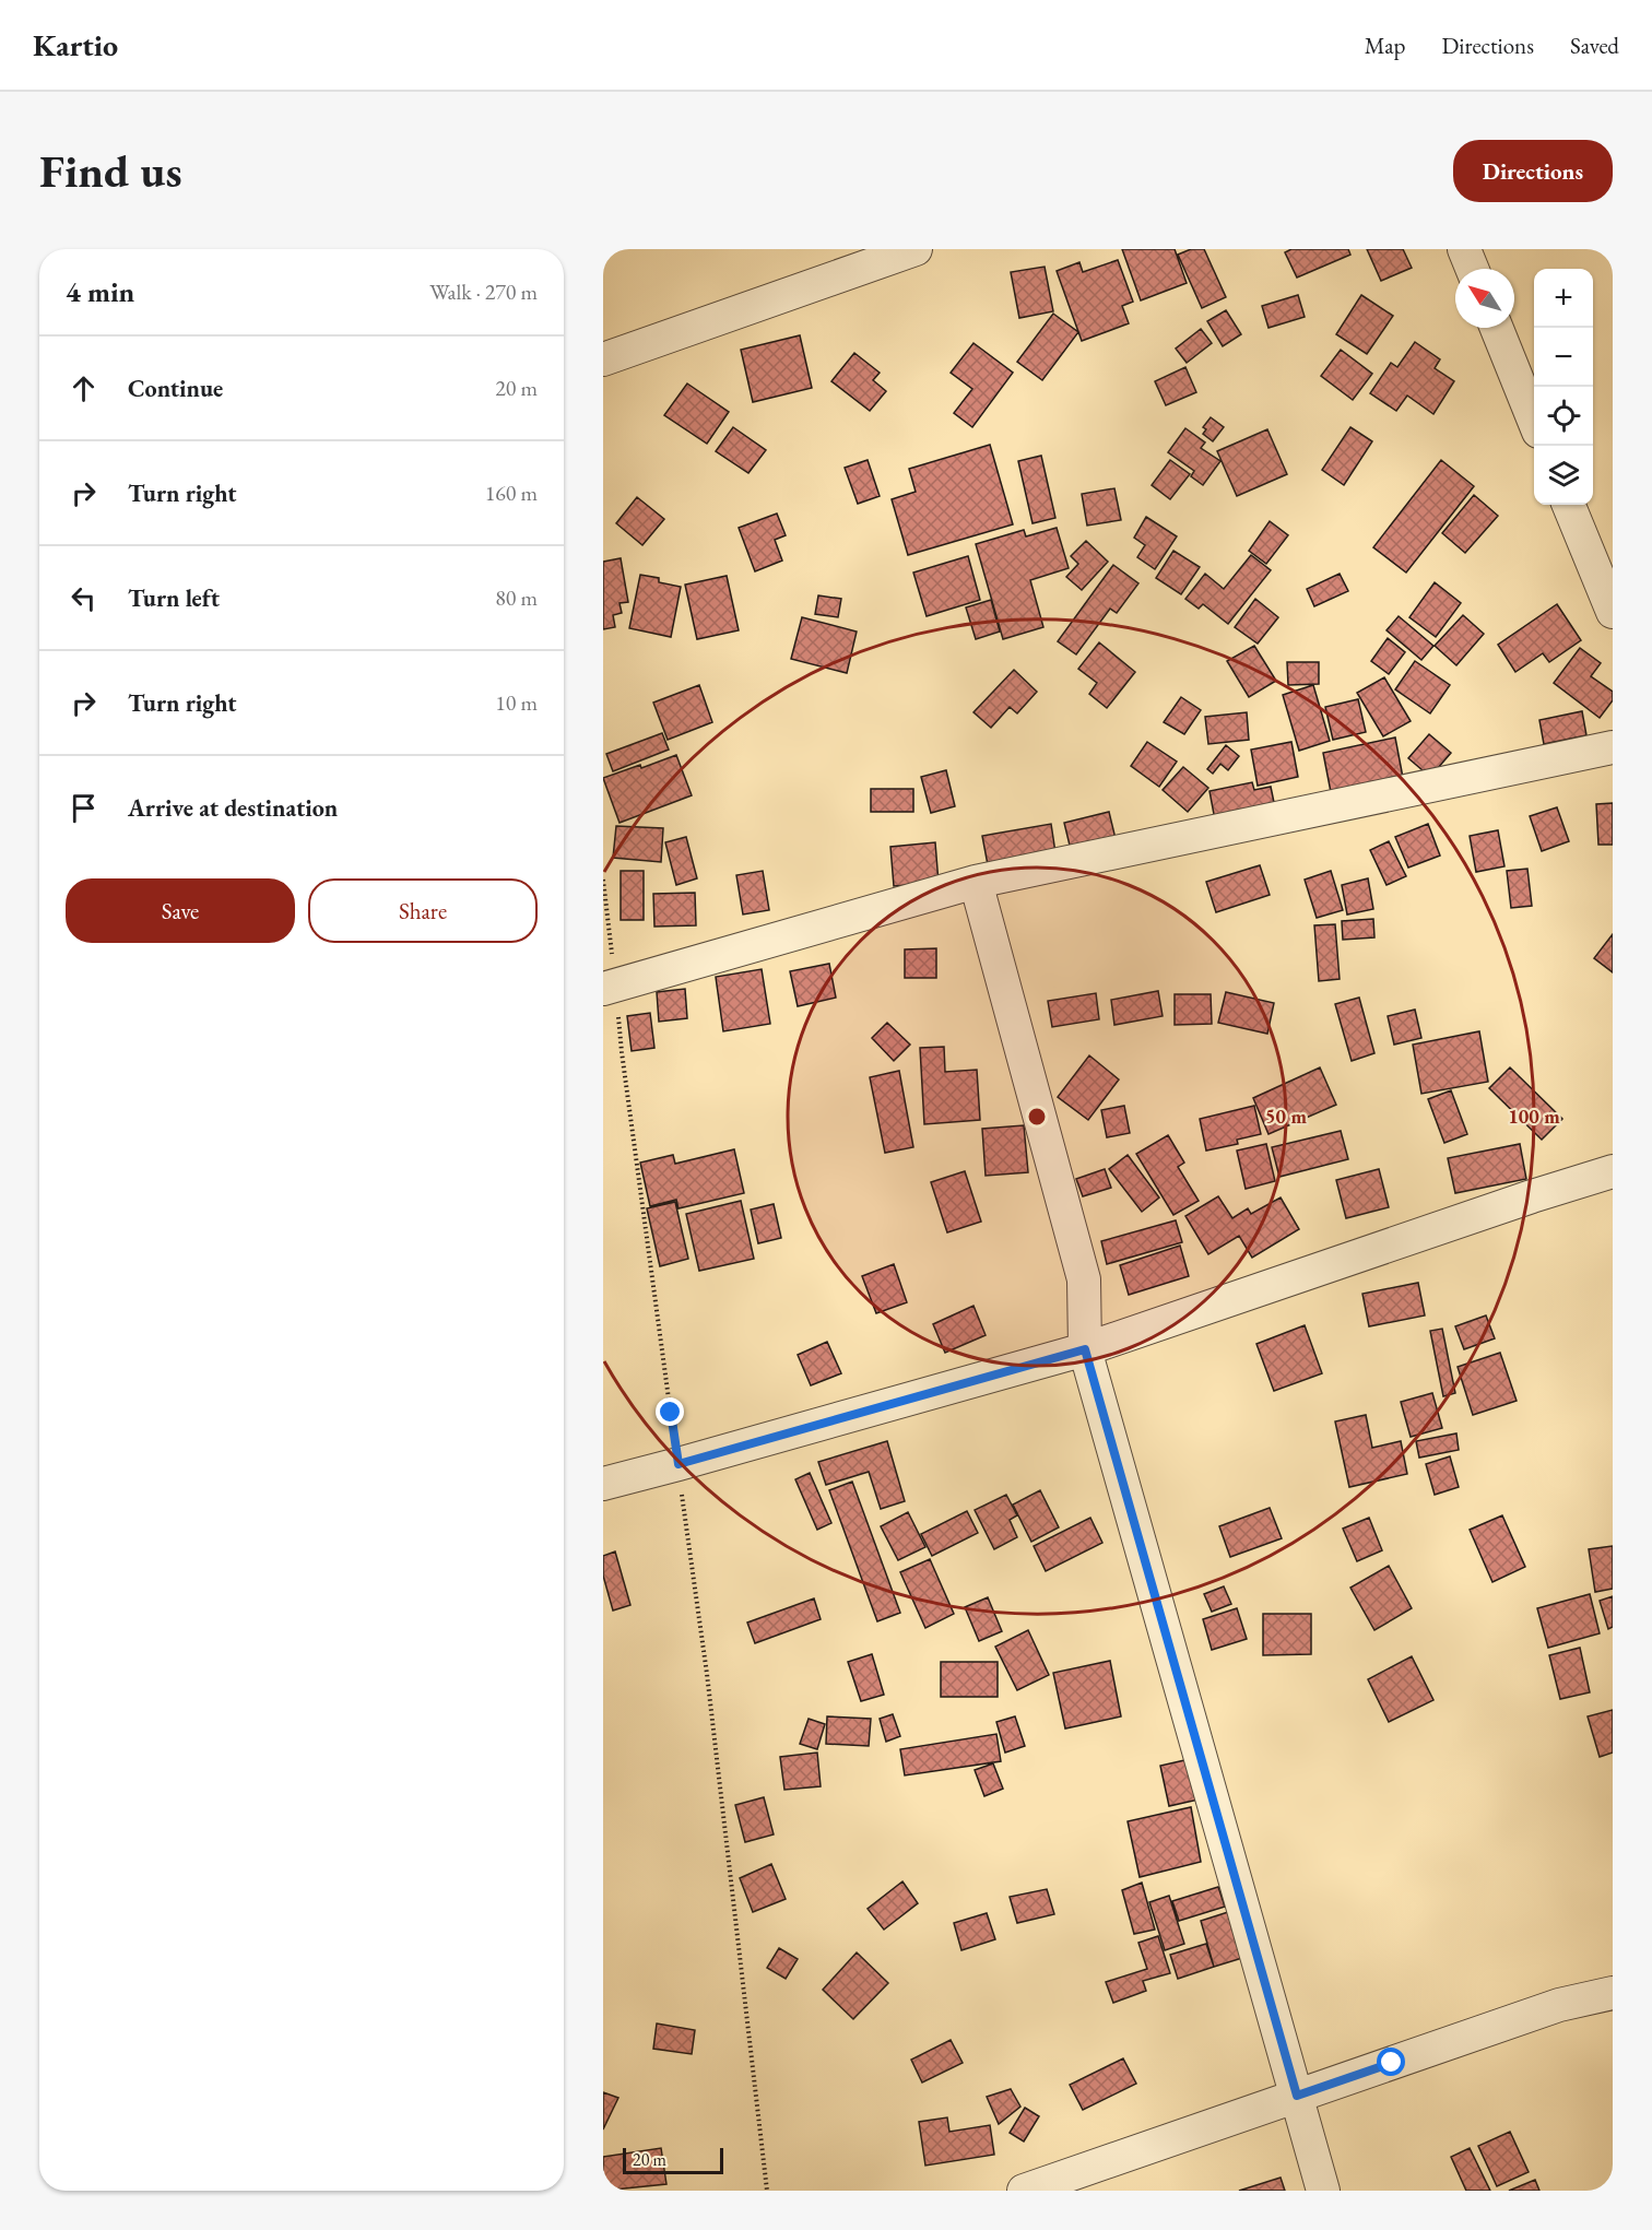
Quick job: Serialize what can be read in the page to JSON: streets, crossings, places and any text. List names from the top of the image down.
{
  "scale_bar": "20 m",
  "north": "top left",
  "page": {
    "header": "Kartio",
    "nav": ["Map", "Directions", "Saved"],
    "buttons": [
      "Directions",
      ["Save", "Share"]
    ],
    "title": "Find us",
    "heading": ["4 min", "Walk · 270 m"],
    "map_buttons": ["+", "−"],
    "list": [
      ["Continue", "20 m"],
      ["Turn right", "160 m"],
      ["Turn left", "80 m"],
      ["Turn right", "10 m"],
      "Arrive at destination"
    ],
    "scale": "20 m"
  },
  "rings": ["50 m", "100 m"]
}
